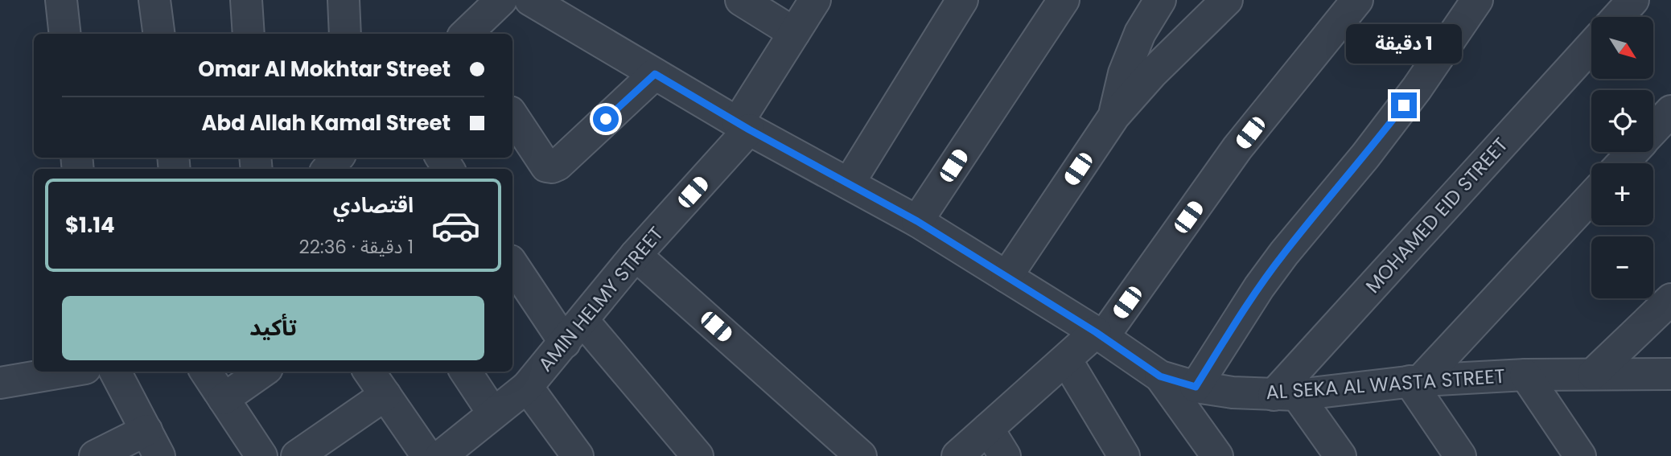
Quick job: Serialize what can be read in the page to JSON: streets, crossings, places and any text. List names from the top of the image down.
{
  "streets": {
    "street": ["MOHAMED EID STREET", "AMIN HELMY STREET", "AL SEKA AL WASTA STREET"]
  },
  "crossings": [
    ["MOHAMED EID STREET", "AL SEKA AL WASTA STREET"],
    ["AMIN HELMY STREET", "AL SEKA AL WASTA STREET"]
  ],
  "north": "bottom right",
  "page": {
    "map_buttons": ["+", "−"],
    "bubble": "1 دقيقة",
    "banner": ["Omar Al Mokhtar Street", "Abd Allah Kamal Street"],
    "list": [
      {
        "name": "اقتصادي",
        "note": "1 دقيقة · 22:36",
        "value": "$1.14"
      }
    ],
    "buttons": "تأكيد"
  }
}
